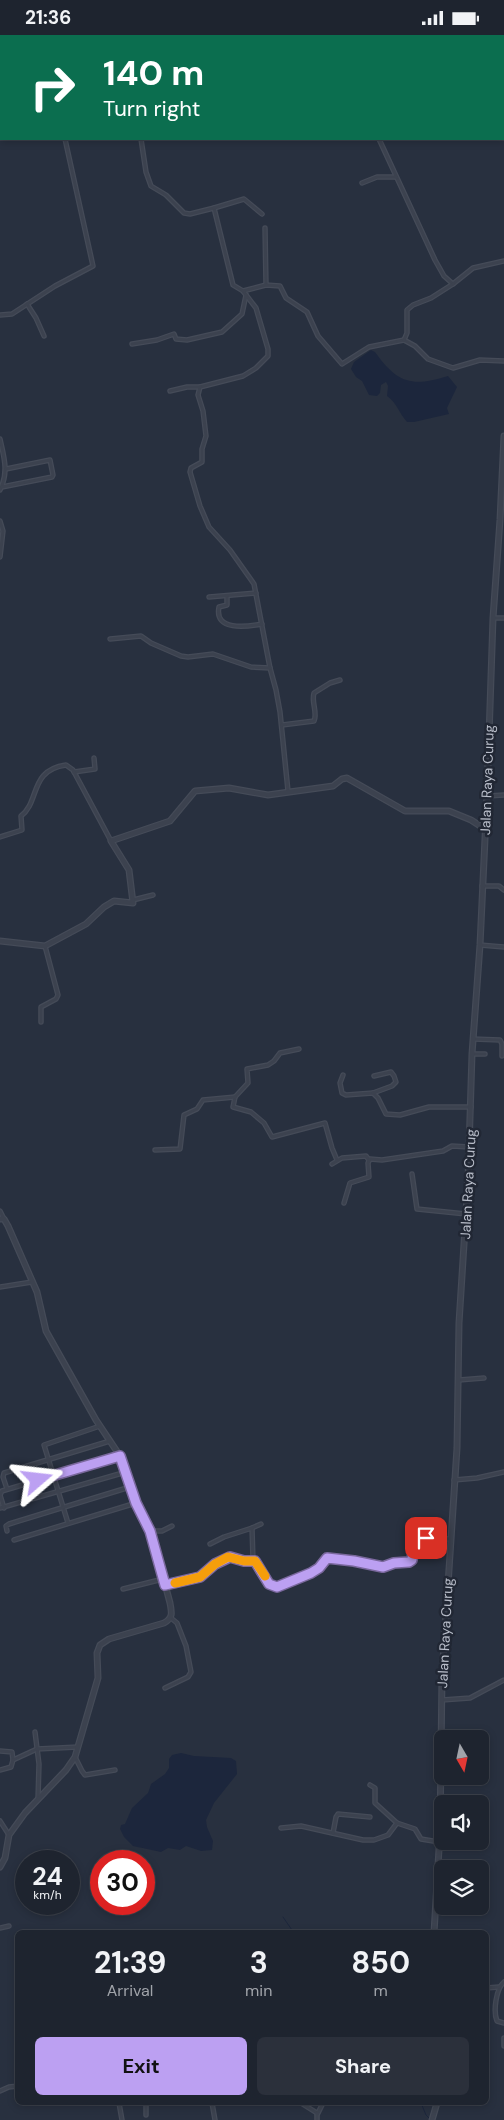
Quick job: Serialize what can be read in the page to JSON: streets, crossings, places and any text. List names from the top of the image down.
{
  "streets": {
    "street": ["Jalan Raya Curug"]
  },
  "north": "bottom",
  "page": {
    "status": "21:36",
    "turn": ["140 m", "Turn right"],
    "speed": "24 km/h",
    "limit": "30",
    "eta": [
      "21:39",
      "Arrival",
      "3",
      "min",
      "850",
      "m"
    ],
    "buttons": ["Exit", "Share"]
  }
}
